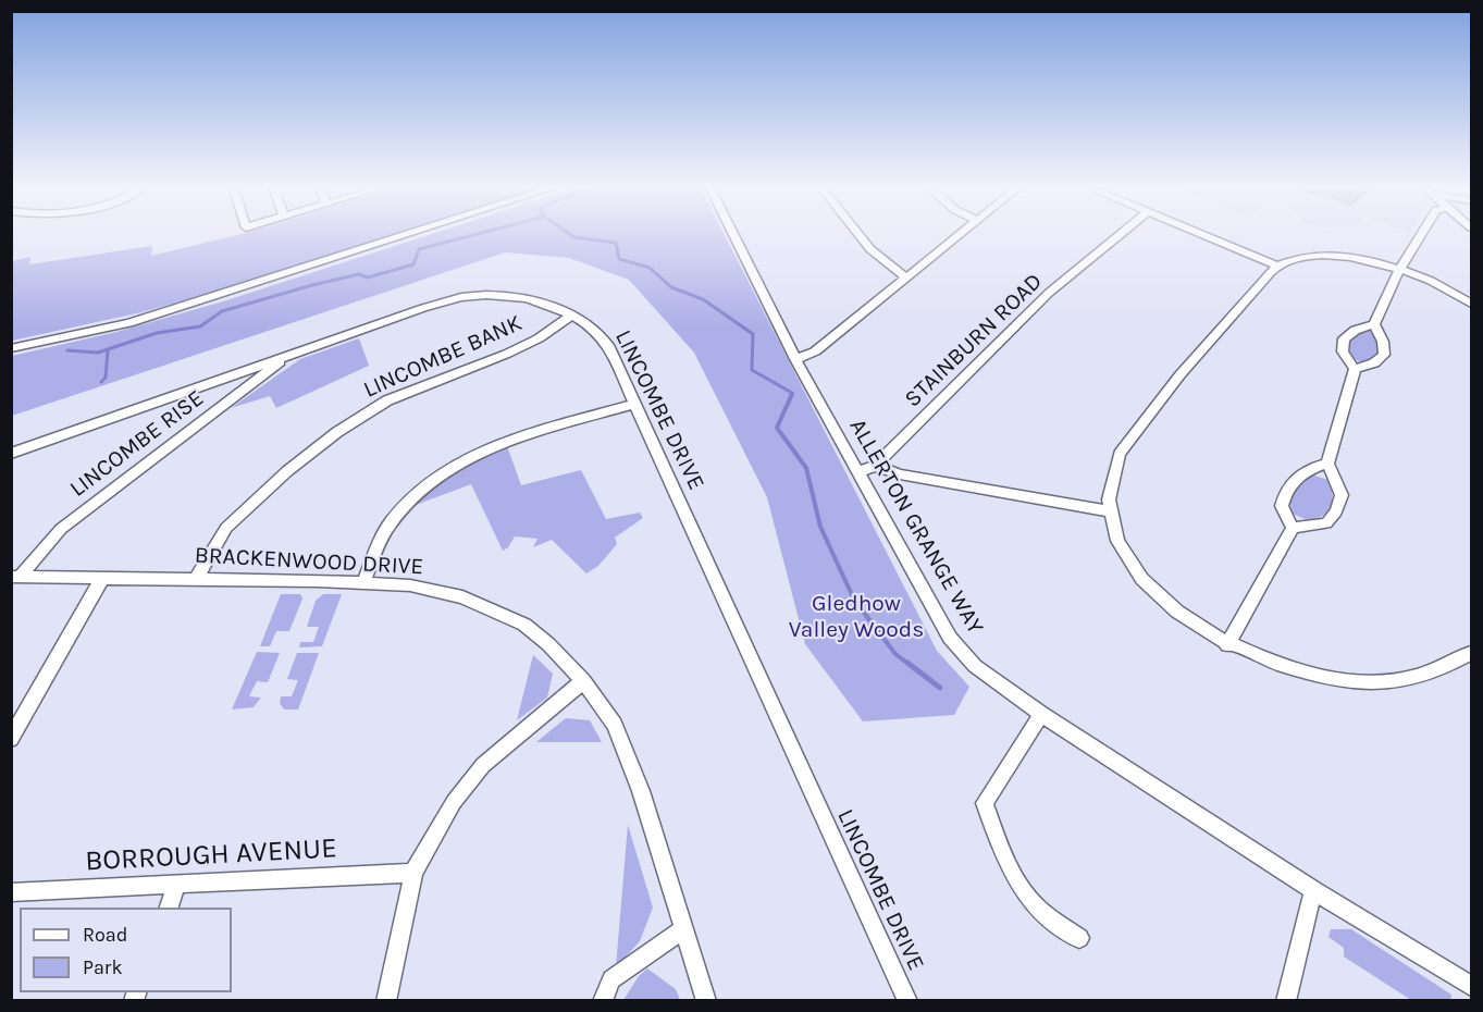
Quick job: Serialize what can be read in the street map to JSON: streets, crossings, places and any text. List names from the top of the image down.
{
  "streets": {
    "street": [
      "STAINBURN ROAD",
      "LINCOMBE BANK",
      "LINCOMBE DRIVE",
      "LINCOMBE RISE",
      "ALLERTON GRANGE WAY",
      "BRACKENWOOD DRIVE",
      "BORROUGH AVENUE"
    ]
  },
  "crossings": [
    ["STAINBURN ROAD", "ALLERTON GRANGE WAY"],
    ["LINCOMBE BANK", "LINCOMBE DRIVE"],
    ["LINCOMBE BANK", "BRACKENWOOD DRIVE"],
    ["LINCOMBE DRIVE", "LINCOMBE RISE"],
    ["LINCOMBE RISE", "BRACKENWOOD DRIVE"]
  ],
  "parks": ["Gledhow Valley Woods"],
  "legend": ["Road", "Park"]
}
